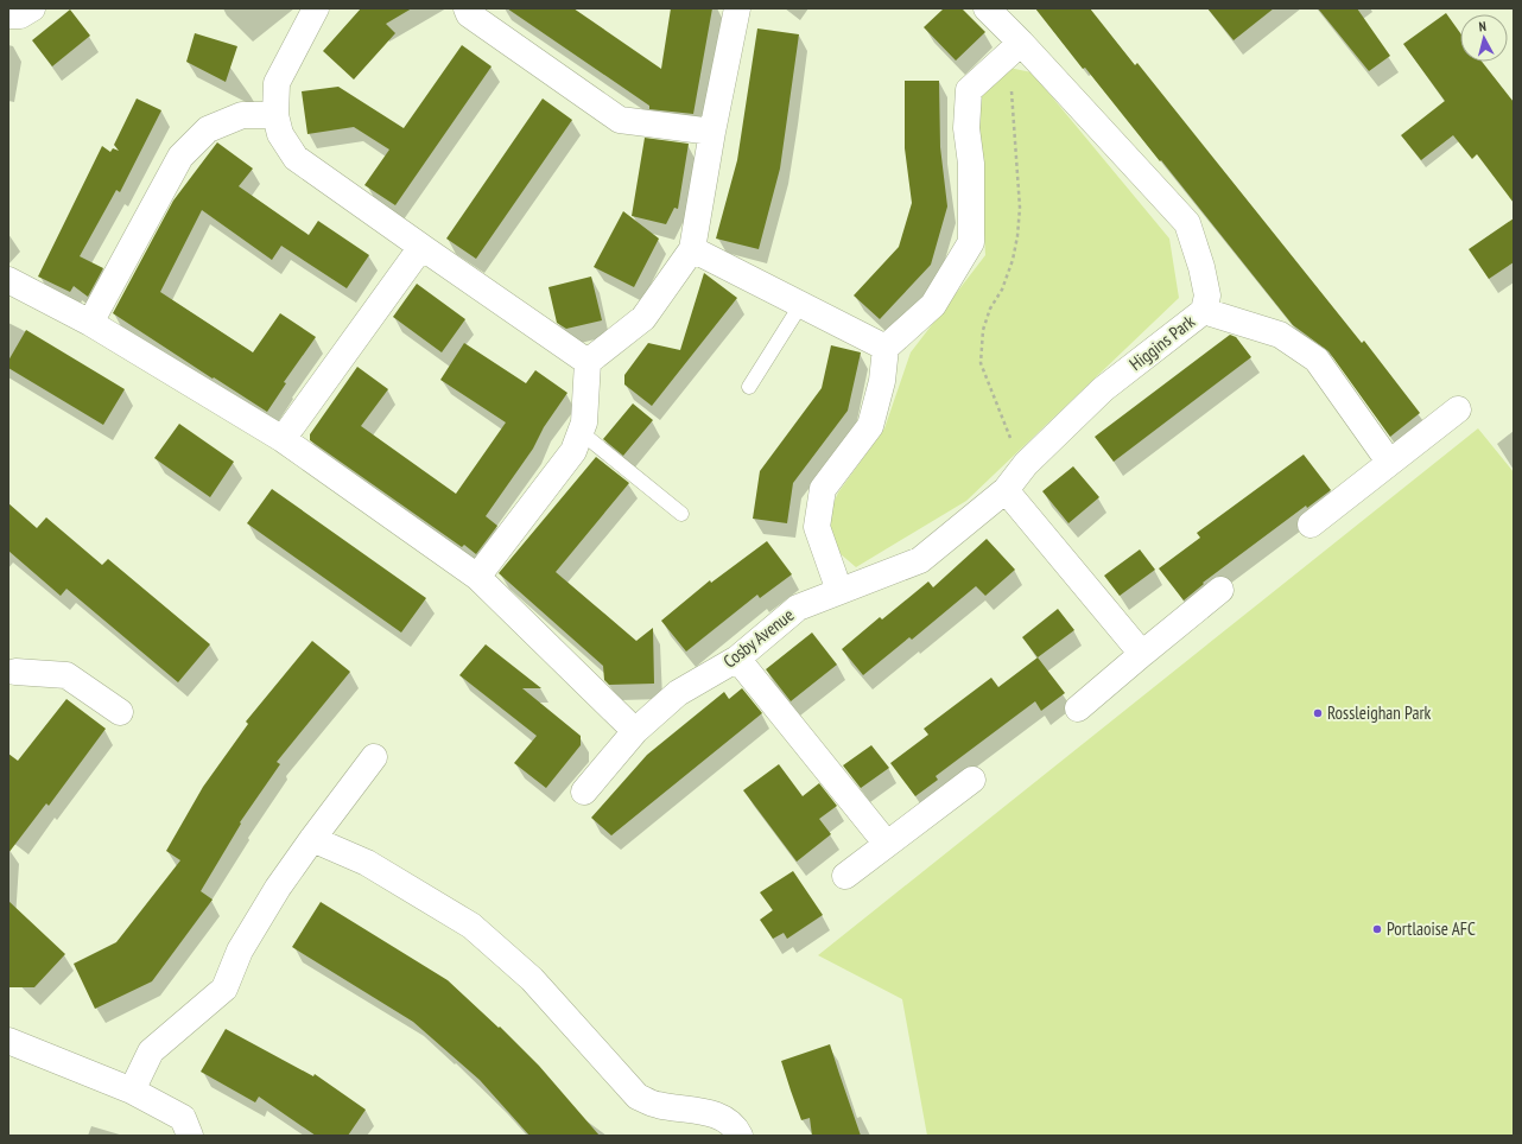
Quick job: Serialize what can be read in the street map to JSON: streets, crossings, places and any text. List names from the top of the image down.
{
  "streets": {
    "street": ["Higgins Park", "Cosby Avenue"]
  },
  "crossings": [
    ["Higgins Park", "Cosby Avenue"]
  ],
  "places": ["Rossleighan Park", "Portlaoise AFC"],
  "north": "top"
}
